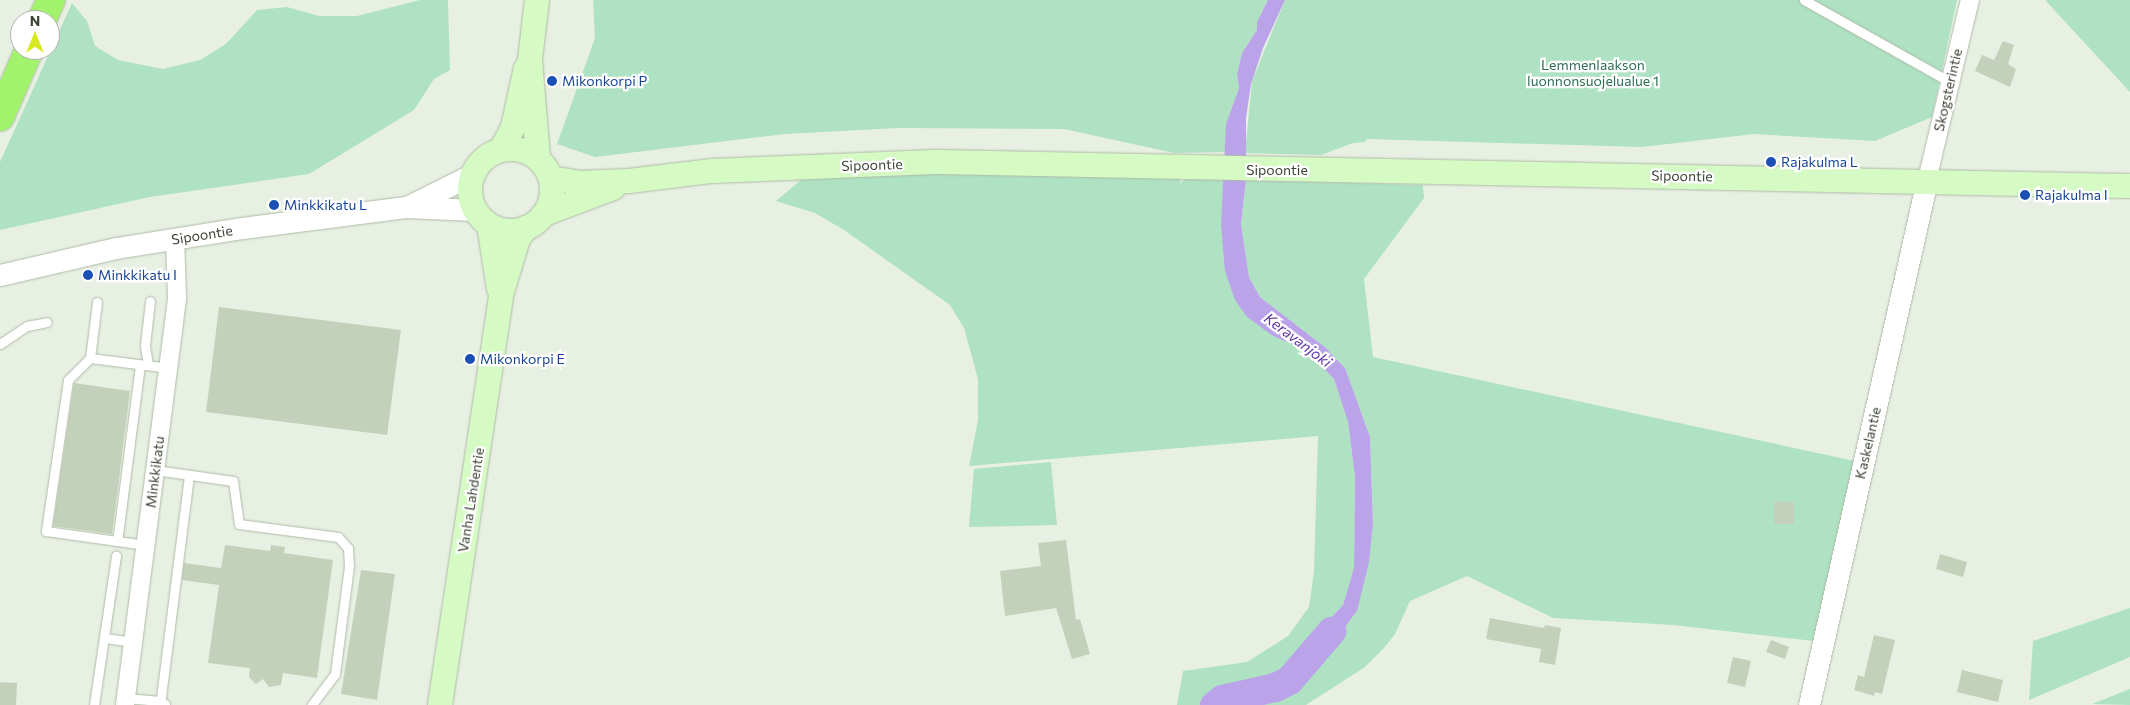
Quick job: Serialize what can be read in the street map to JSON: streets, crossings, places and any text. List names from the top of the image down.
{
  "streets": {
    "main road": ["Sipoontie", "Vanha Lahdentie"],
    "street": ["Skogsterintie", "Kaskelantie", "Minkkikatu"]
  },
  "crossings": [
    ["Skogsterintie", "Sipoontie"],
    ["Skogsterintie", "Kaskelantie"],
    ["Sipoontie", "Kaskelantie"],
    ["Sipoontie", "Minkkikatu"],
    ["Sipoontie", "Vanha Lahdentie"]
  ],
  "water": ["Keravanjoki"],
  "parks": ["Lemmenlaakson luonnonsuojelualue 1"],
  "places": [
    "Mikonkorpi P",
    "Rajakulma L",
    "Rajakulma I",
    "Minkkikatu L",
    "Minkkikatu I",
    "Mikonkorpi E"
  ],
  "north": "top"
}
